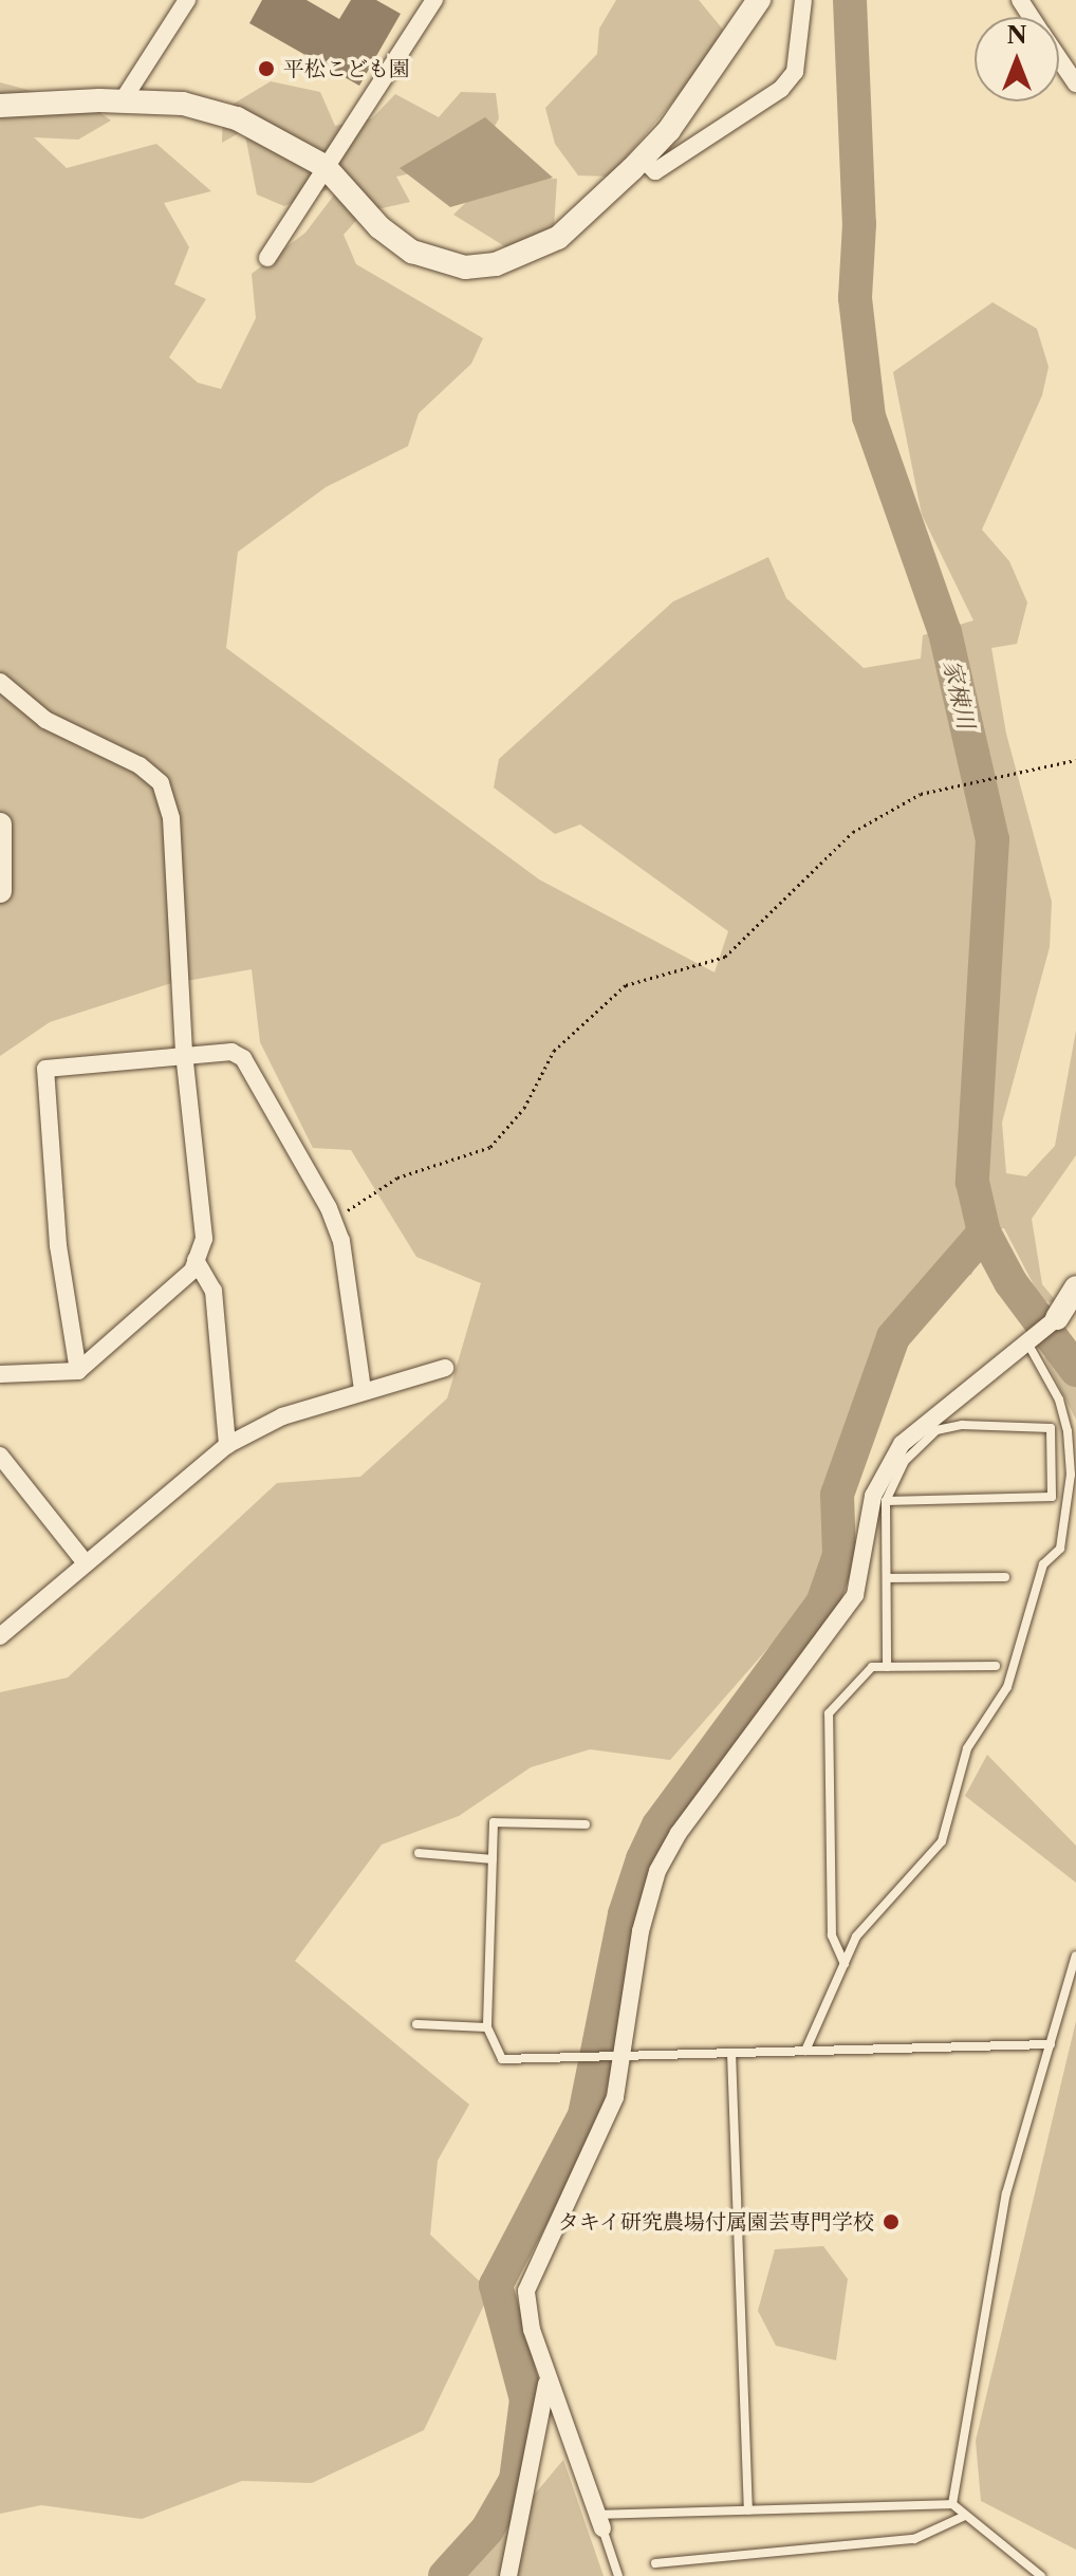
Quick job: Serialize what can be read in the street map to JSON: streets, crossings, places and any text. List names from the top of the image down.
{
  "water": ["家棟川"],
  "places": ["平松こども園", "タキイ研究農場付属園芸専門学校"],
  "north": "top"
}
